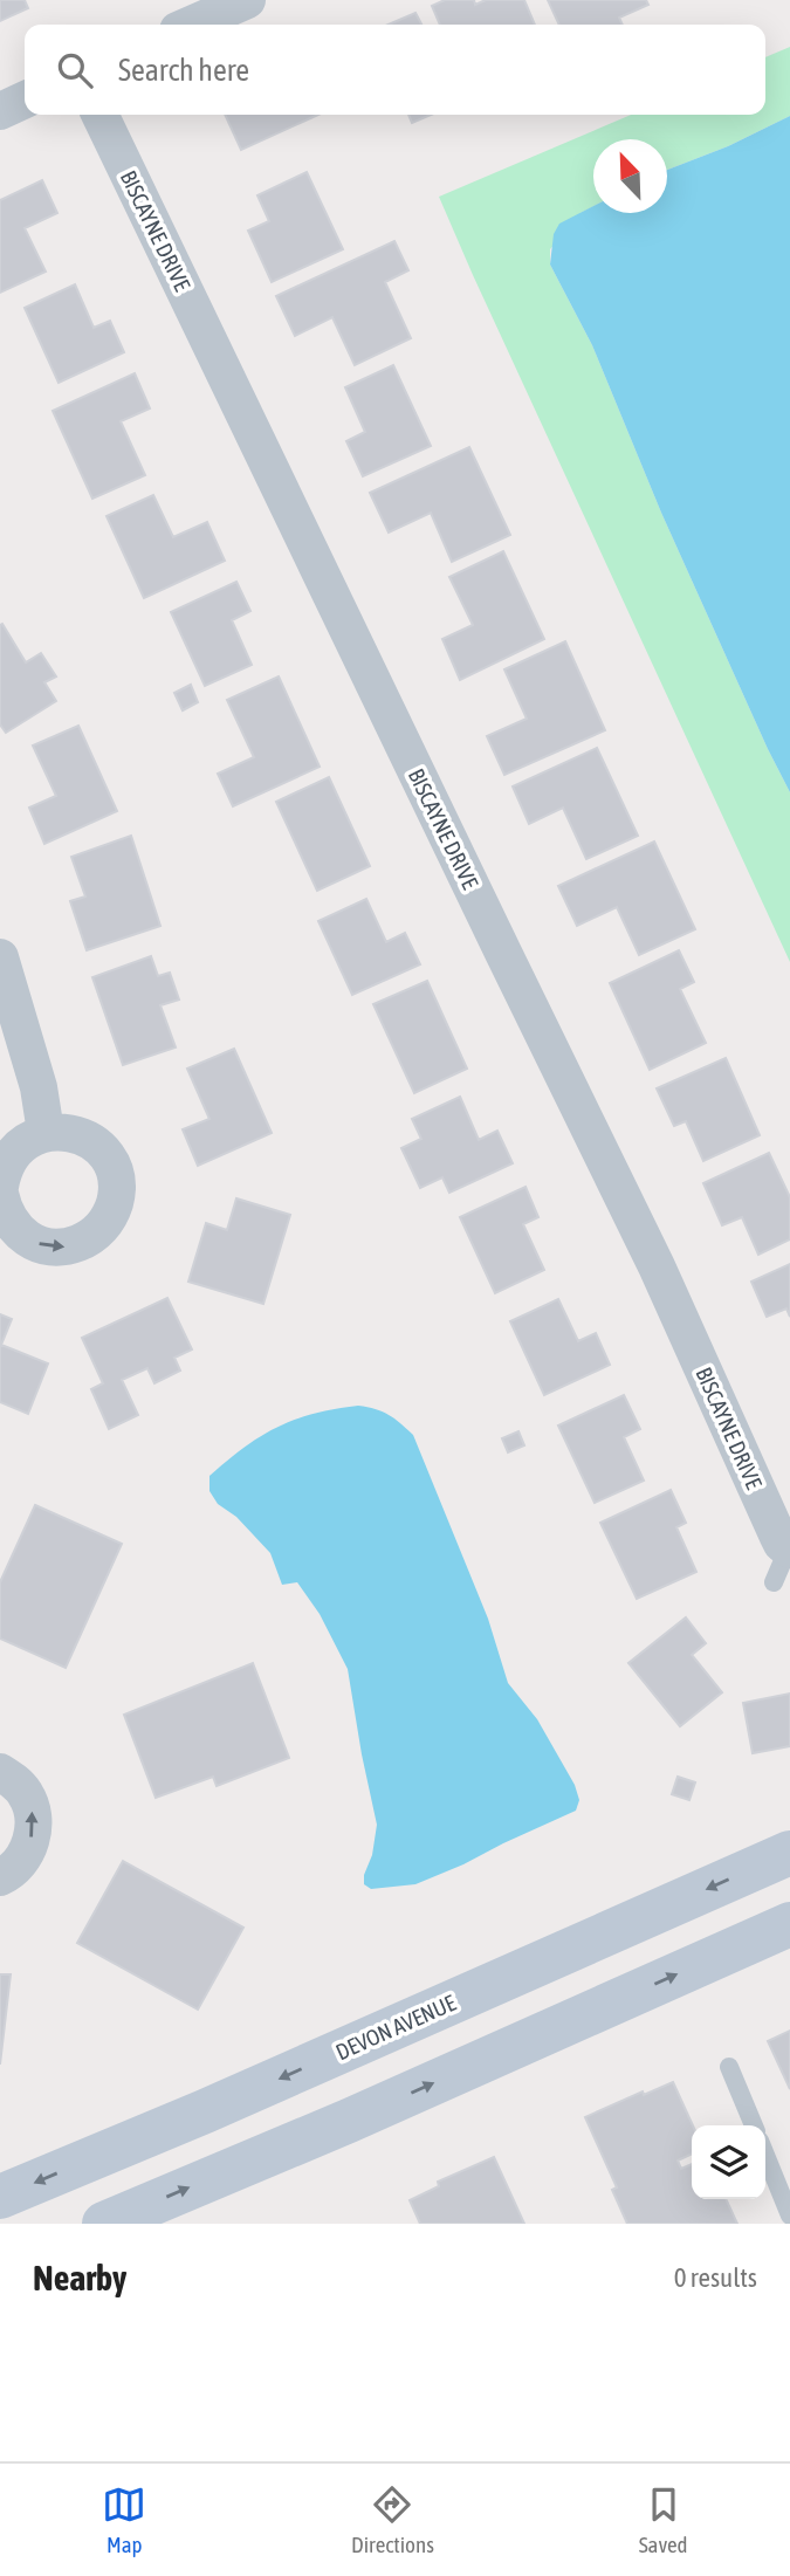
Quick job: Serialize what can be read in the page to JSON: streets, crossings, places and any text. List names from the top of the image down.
{
  "streets": {
    "main road": ["DEVON AVENUE"],
    "street": ["BISCAYNE DRIVE"]
  },
  "north": "top left",
  "page": {
    "search": "Search here",
    "heading": ["Nearby", "0 results"],
    "nav": ["Map", "Directions", "Saved"]
  }
}
